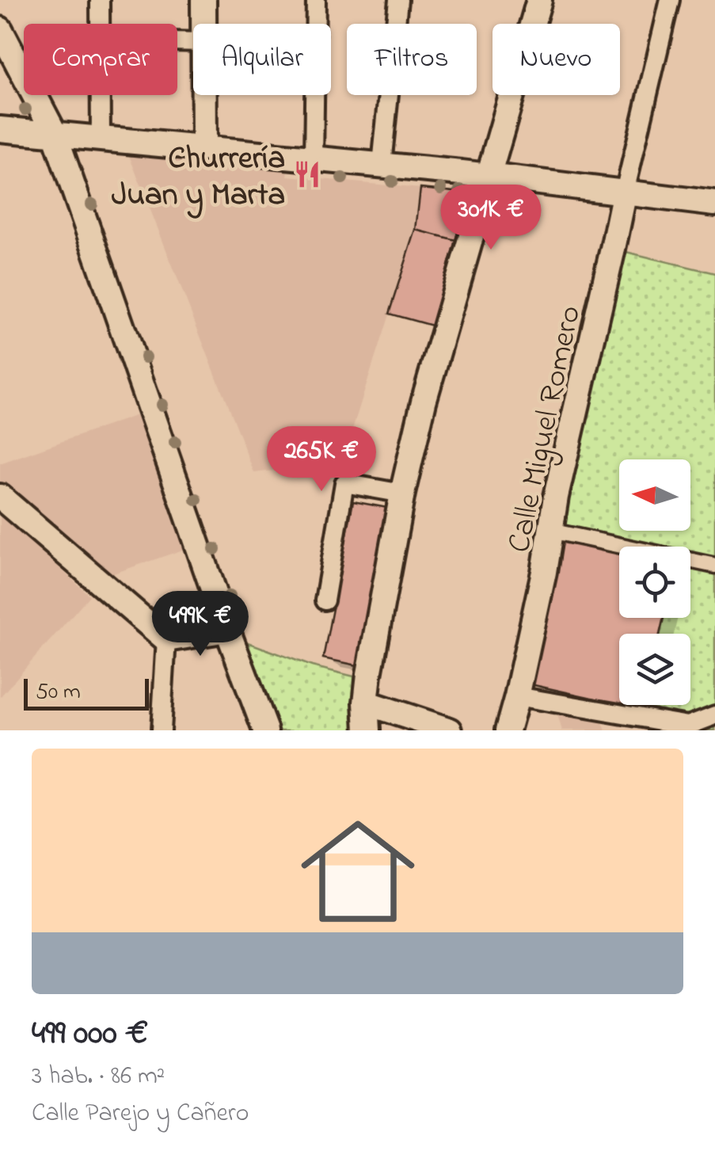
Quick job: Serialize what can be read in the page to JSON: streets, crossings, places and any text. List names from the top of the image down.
{
  "streets": {
    "street": ["Calle Miguel Romero"]
  },
  "places": {
    "restaurant": ["Churrería Juan y Marta"]
  },
  "scale_bar": "50 m",
  "north": "left",
  "page": {
    "chip": [
      "Comprar",
      "Alquilar",
      "Filtros",
      "Nuevo"
    ],
    "price": ["301K €", "265K €", "499K €"],
    "scale": "50 m",
    "list": [
      {
        "name": "499 000 €",
        "note": "3 hab. · 86 m² · Calle Parejo y Cañero"
      }
    ]
  }
}
